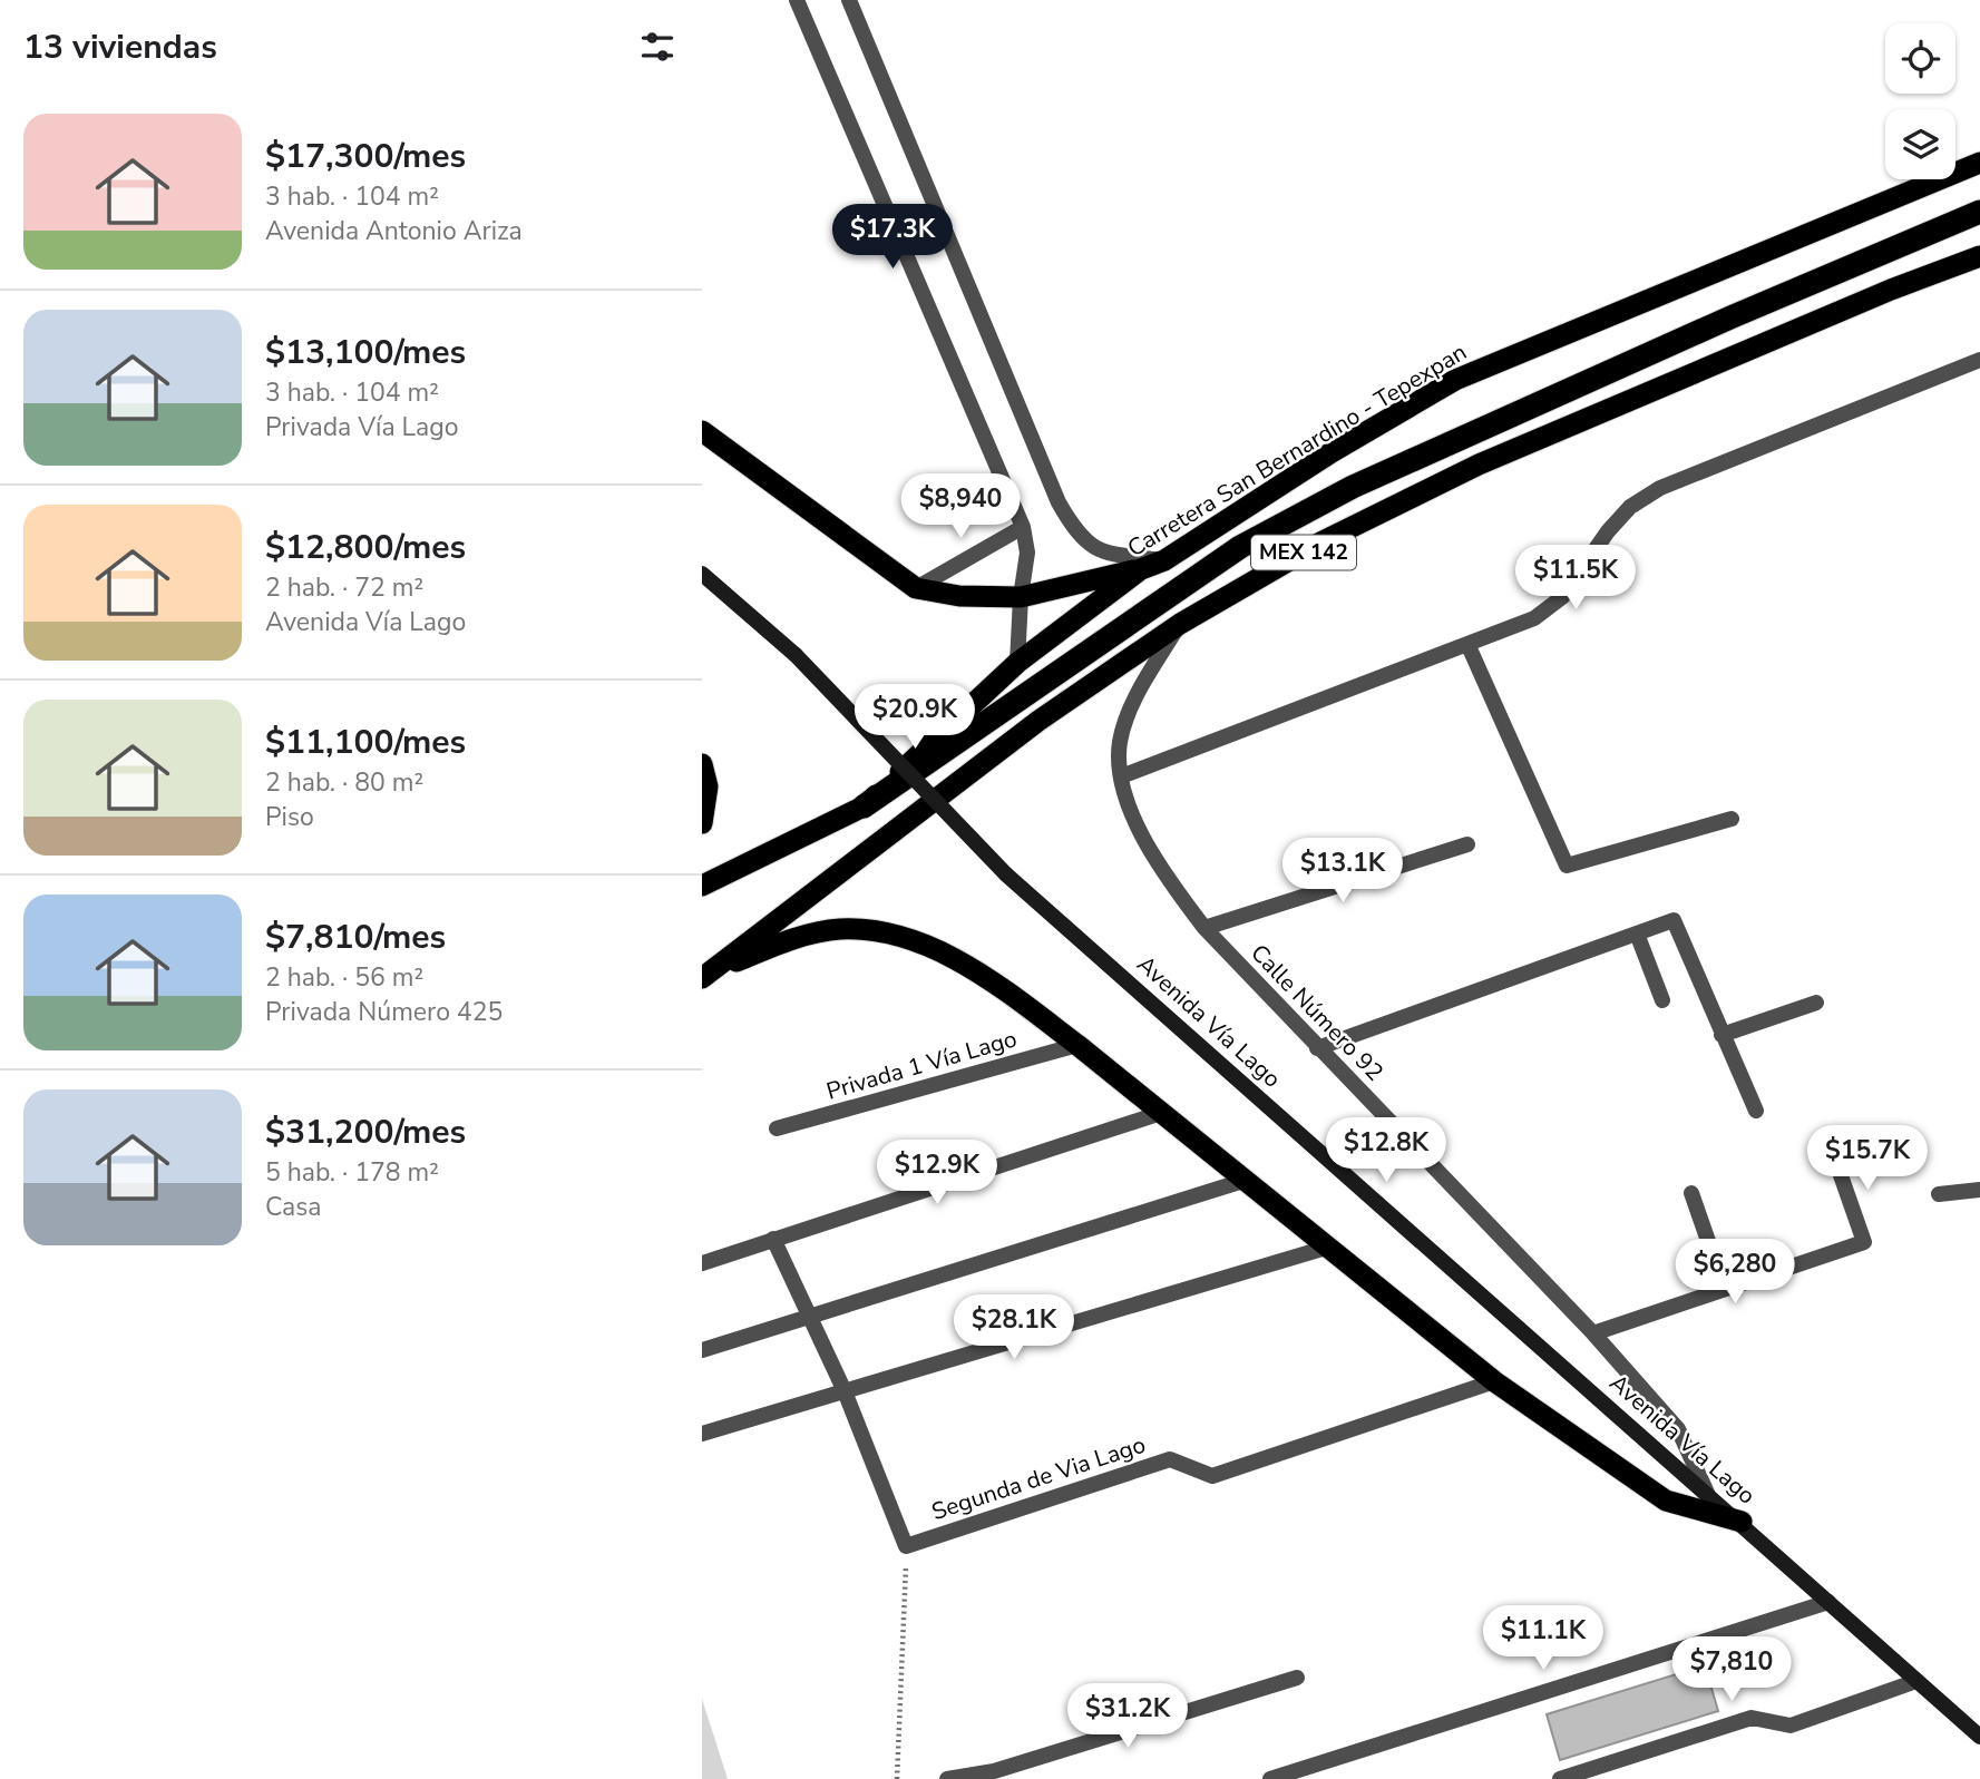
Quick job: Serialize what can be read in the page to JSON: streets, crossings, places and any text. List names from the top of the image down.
{
  "streets": {
    "highway": ["Carretera San Bernardino - Tepexpan", "MEX 142"],
    "main road": ["Avenida Vía Lago"],
    "street": ["Calle Número 92", "Privada 1 Vía Lago", "Segunda de Via Lago"]
  },
  "crossings": [
    ["MEX 142", "Calle Número 92"],
    ["Calle Número 92", "Avenida Vía Lago"]
  ],
  "page": {
    "heading": "13 viviendas",
    "list": [
      {
        "name": "$17,300/mes",
        "note": "3 hab. · 104 m² · Avenida Antonio Ariza"
      },
      {
        "name": "$13,100/mes",
        "note": "3 hab. · 104 m² · Privada Vía Lago"
      },
      {
        "name": "$12,800/mes",
        "note": "2 hab. · 72 m² · Avenida Vía Lago"
      },
      {
        "name": "$11,100/mes",
        "note": "2 hab. · 80 m² · Piso"
      },
      {
        "name": "$7,810/mes",
        "note": "2 hab. · 56 m² · Privada Número 425"
      },
      {
        "name": "$31,200/mes",
        "note": "5 hab. · 178 m² · Casa"
      }
    ],
    "price": [
      "$17.3K",
      "$8,940",
      "$11.5K",
      "$20.9K",
      "$13.1K",
      "$12.8K",
      "$15.7K",
      "$12.9K",
      "$6,280",
      "$28.1K",
      "$11.1K",
      "$7,810",
      "$31.2K"
    ]
  }
}
